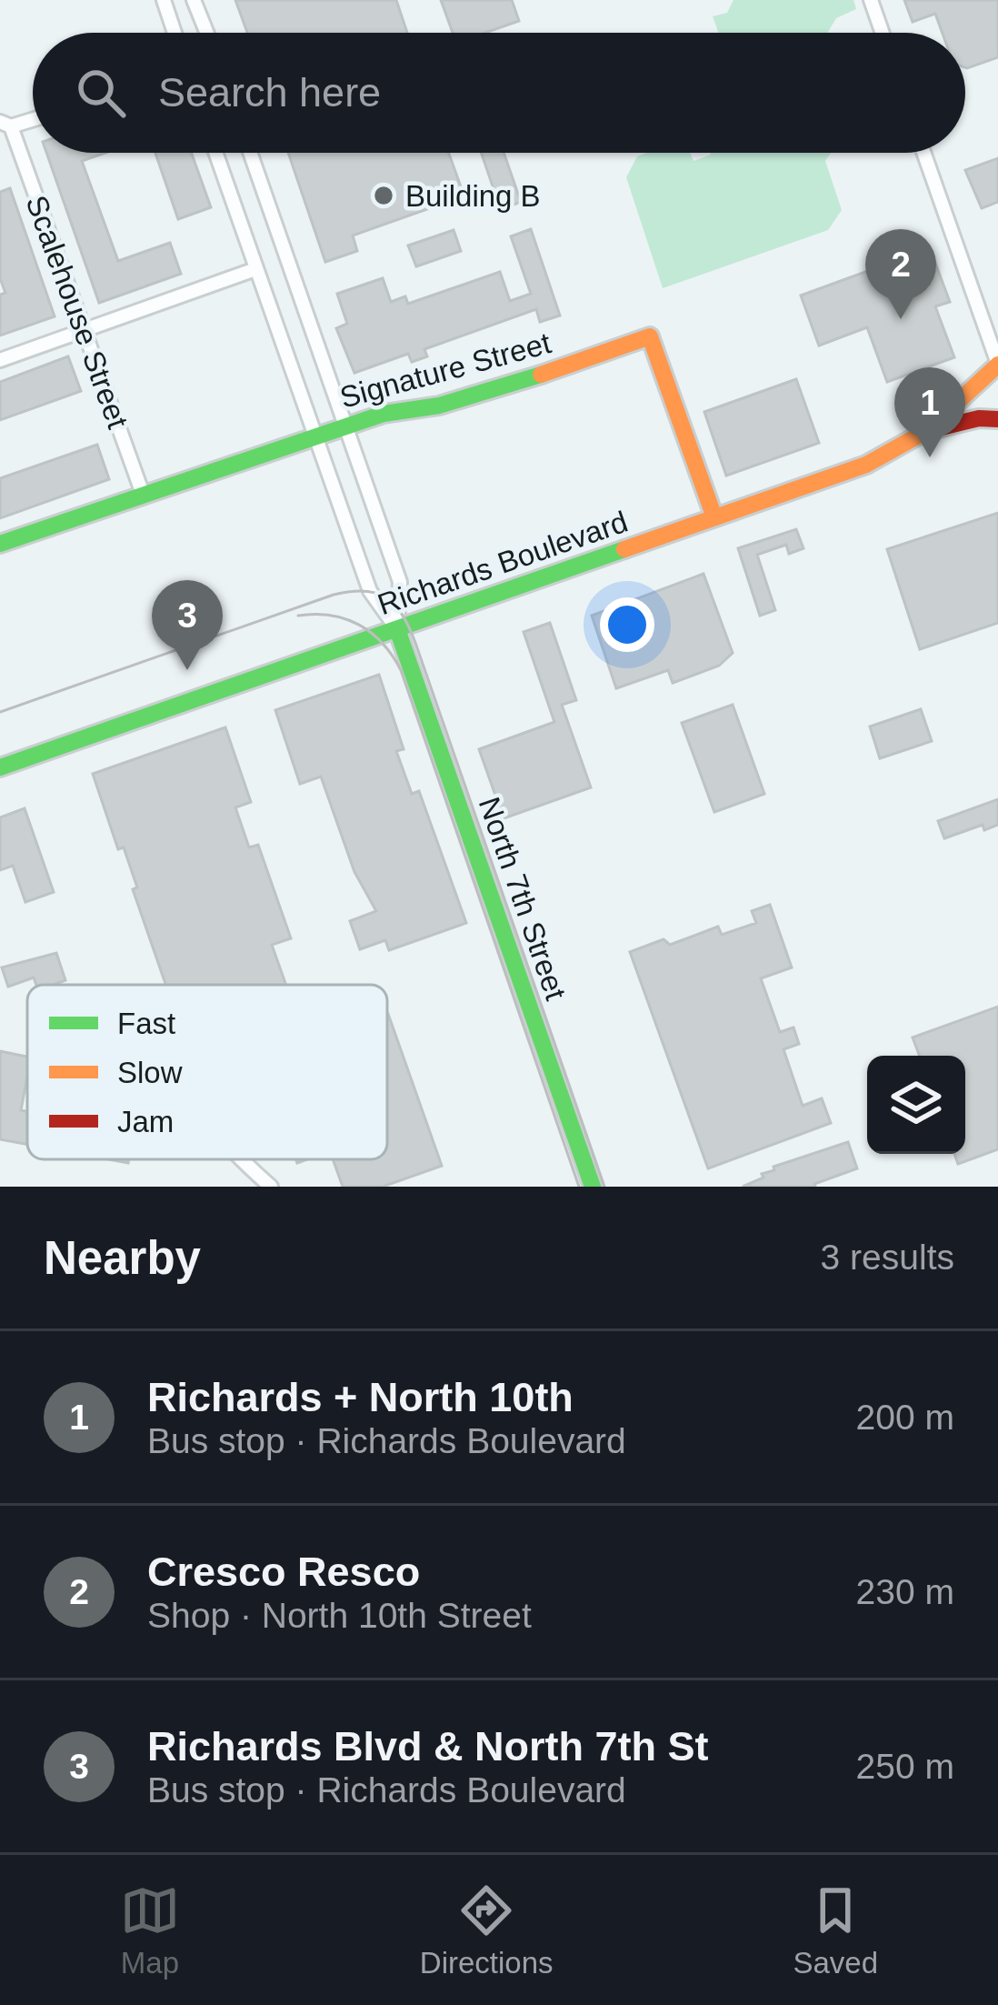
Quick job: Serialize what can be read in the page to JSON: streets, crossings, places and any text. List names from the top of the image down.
{
  "streets": {
    "main road": ["Signature Street", "Richards Boulevard", "North 7th Street"],
    "street": ["Scalehouse Street"]
  },
  "crossings": [
    ["Scalehouse Street", "Signature Street"],
    ["Signature Street", "Richards Boulevard"],
    ["Signature Street", "North 7th Street"],
    ["Richards Boulevard", "North 7th Street"]
  ],
  "places": ["Building B"],
  "legend": ["Fast", "Slow", "Jam"],
  "page": {
    "search": "Search here",
    "pins": ["2", "1", "3"],
    "heading": ["Nearby", "3 results"],
    "list": [
      {
        "mark": "1",
        "name": "Richards + North 10th",
        "note": "Bus stop · Richards Boulevard",
        "value": "200 m"
      },
      {
        "mark": "2",
        "name": "Cresco Resco",
        "note": "Shop · North 10th Street",
        "value": "230 m"
      },
      {
        "mark": "3",
        "name": "Richards Blvd & North 7th St",
        "note": "Bus stop · Richards Boulevard",
        "value": "250 m"
      }
    ],
    "nav": ["Map", "Directions", "Saved"]
  }
}
